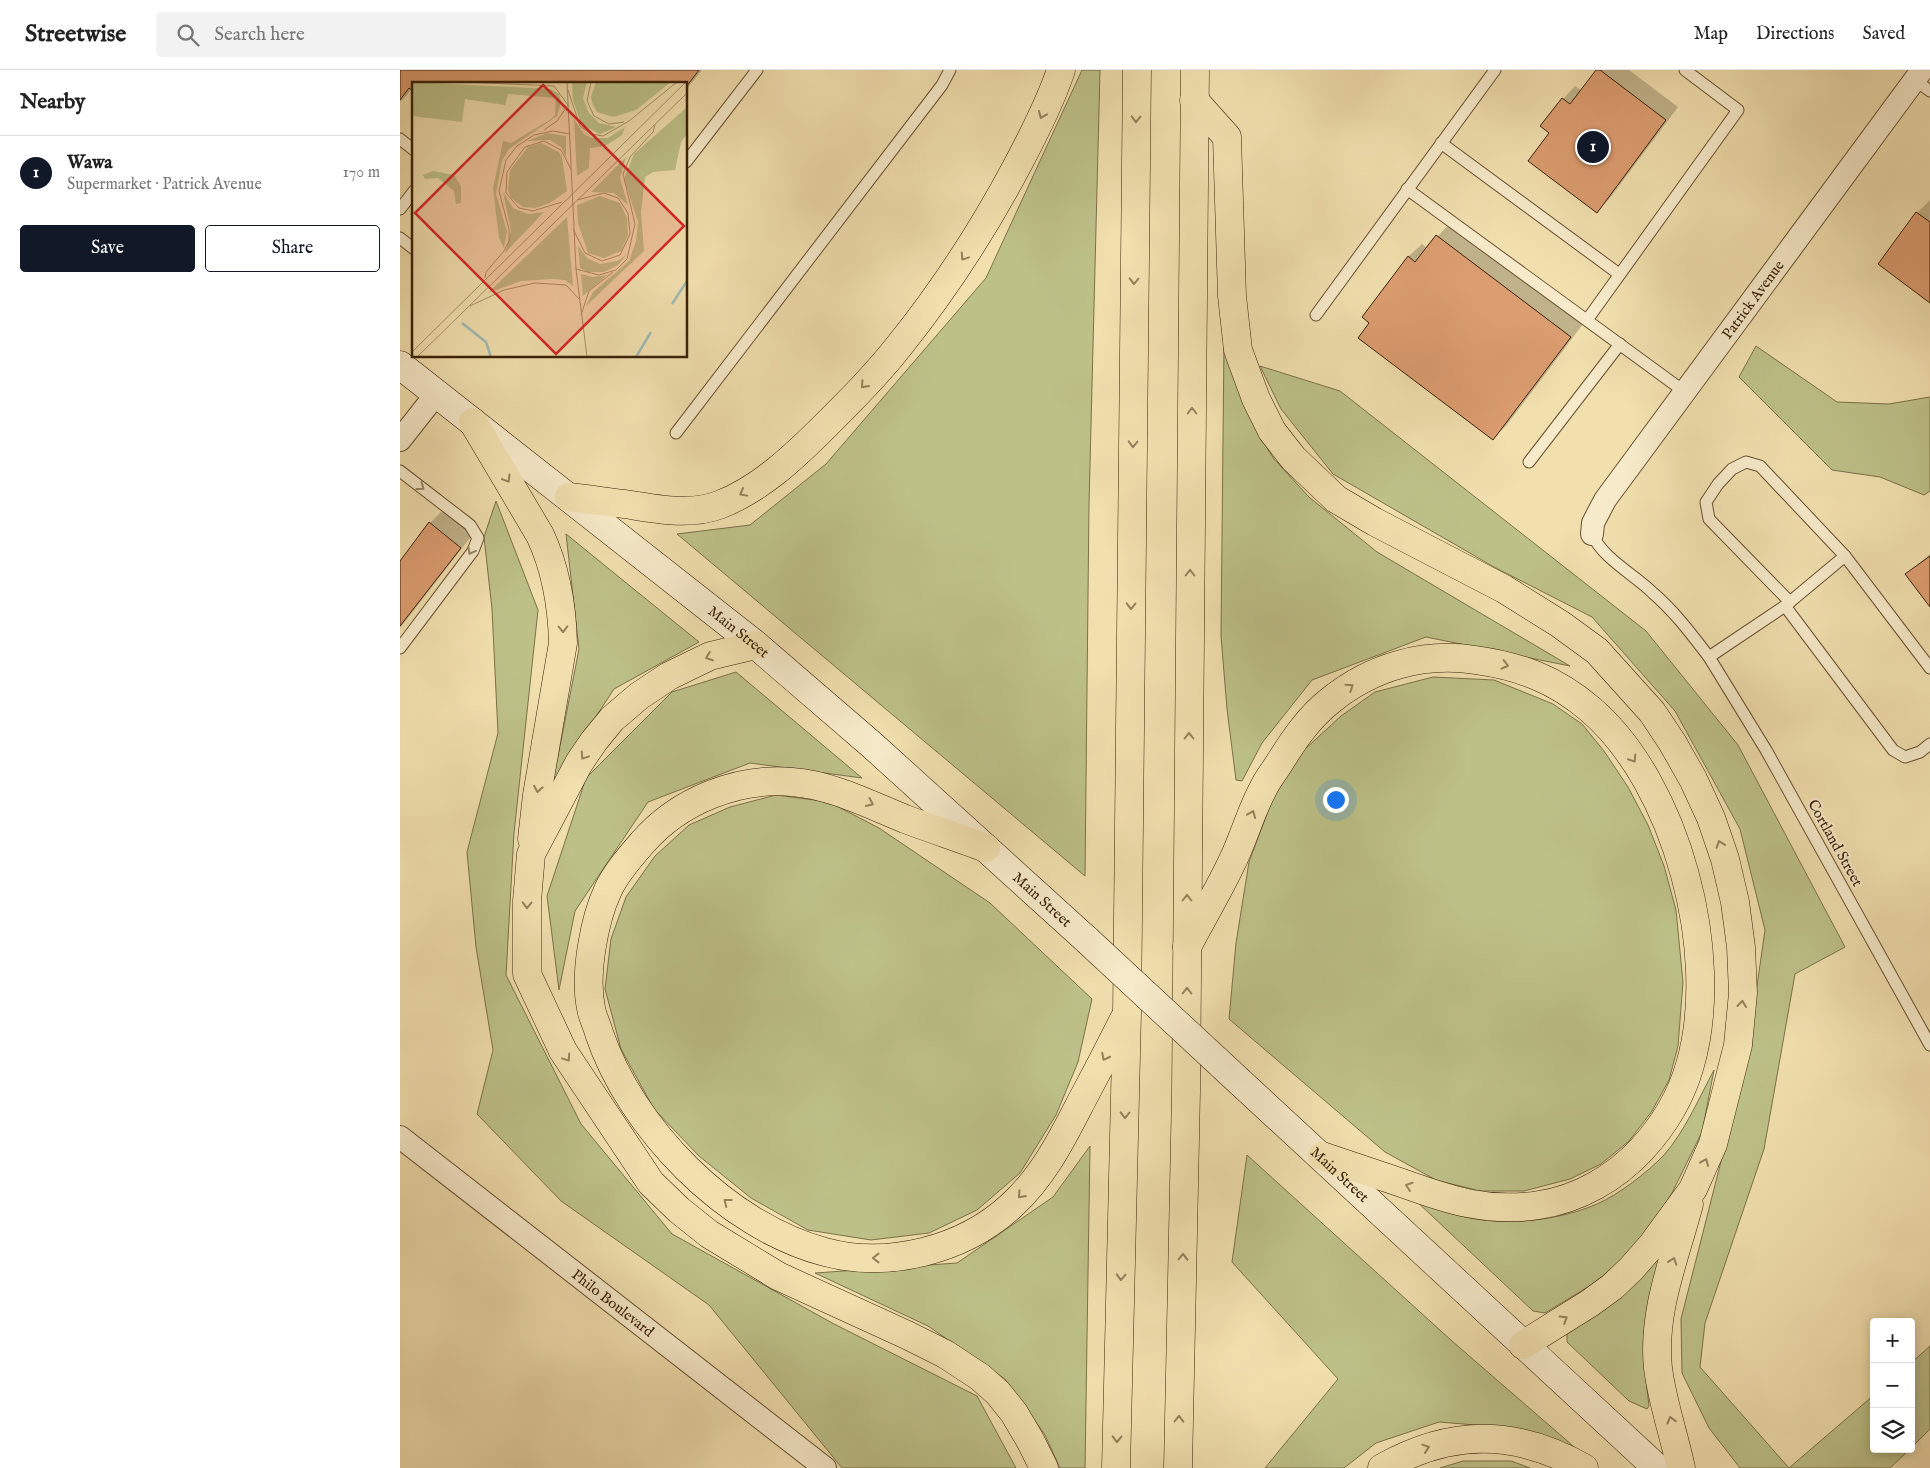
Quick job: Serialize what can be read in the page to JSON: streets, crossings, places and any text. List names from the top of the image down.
{
  "streets": {
    "main road": ["Main Street"],
    "street": ["Patrick Avenue", "Philo Boulevard"],
    "lane": ["Cortland Street"]
  },
  "crossings": [
    ["Patrick Avenue", "Cortland Street"]
  ],
  "page": {
    "header": "Streetwise",
    "search": "Search here",
    "nav": ["Map", "Directions", "Saved"],
    "heading": "Nearby",
    "pins": "1",
    "list": [
      {
        "mark": "1",
        "name": "Wawa",
        "note": "Supermarket · Patrick Avenue",
        "value": "170 m"
      }
    ],
    "buttons": ["Save", "Share"],
    "map_buttons": ["+", "−"]
  }
}
